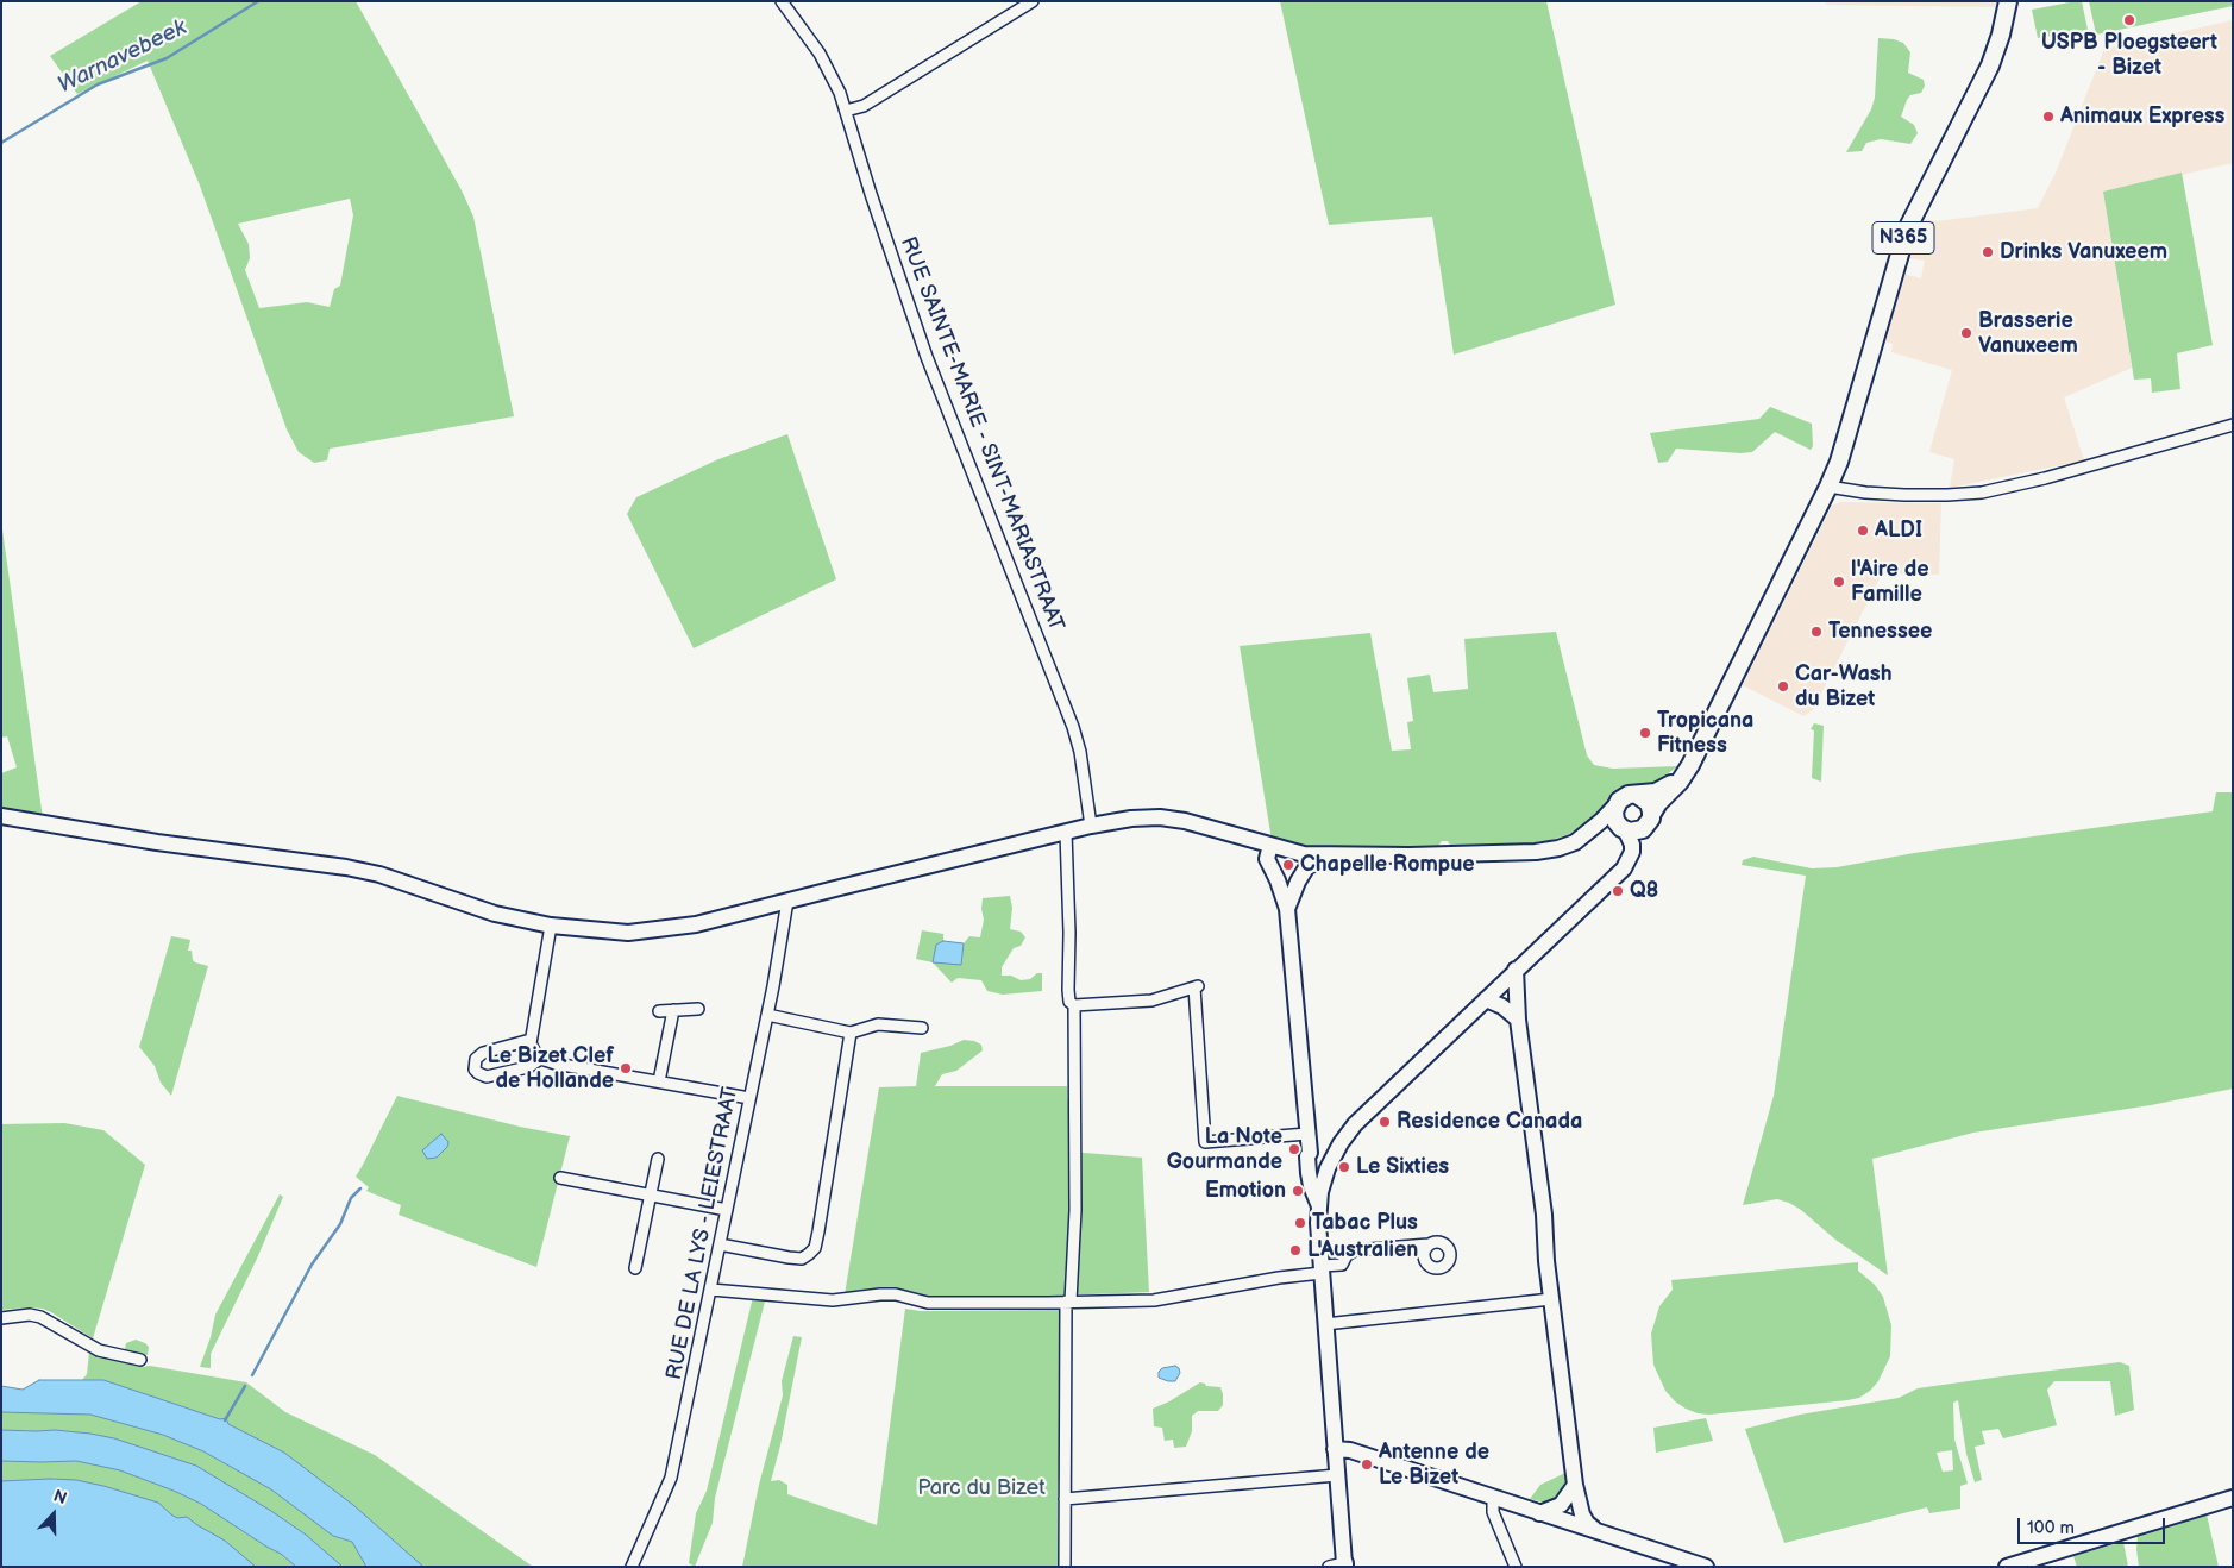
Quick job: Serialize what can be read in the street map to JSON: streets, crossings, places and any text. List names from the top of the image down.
{
  "streets": {
    "main road": ["N365"],
    "street": ["RUE SAINTE-MARIE - SINT-MARIASTRAAT", "RUE DE LA LYS - LEIESTRAAT"]
  },
  "water": ["Warnavebeek"],
  "parks": ["Parc du Bizet"],
  "places": [
    "USPB Ploegsteert - Bizet",
    "Animaux Express",
    "Drinks Vanuxeem",
    "Brasserie Vanuxeem",
    "ALDI",
    "l'Aire de Famille",
    "Tennessee",
    "Car-Wash du Bizet",
    "Tropicana Fitness",
    "Chapelle Rompue",
    "Q8",
    "Le Bizet Clef de Hollande",
    "Residence Canada",
    "La Note Gourmande",
    "Le Sixties",
    "Emotion",
    "Tabac Plus",
    "L'Australien",
    "Antenne de Le Bizet"
  ],
  "scale_bar": "100 m",
  "north": "top"
}
